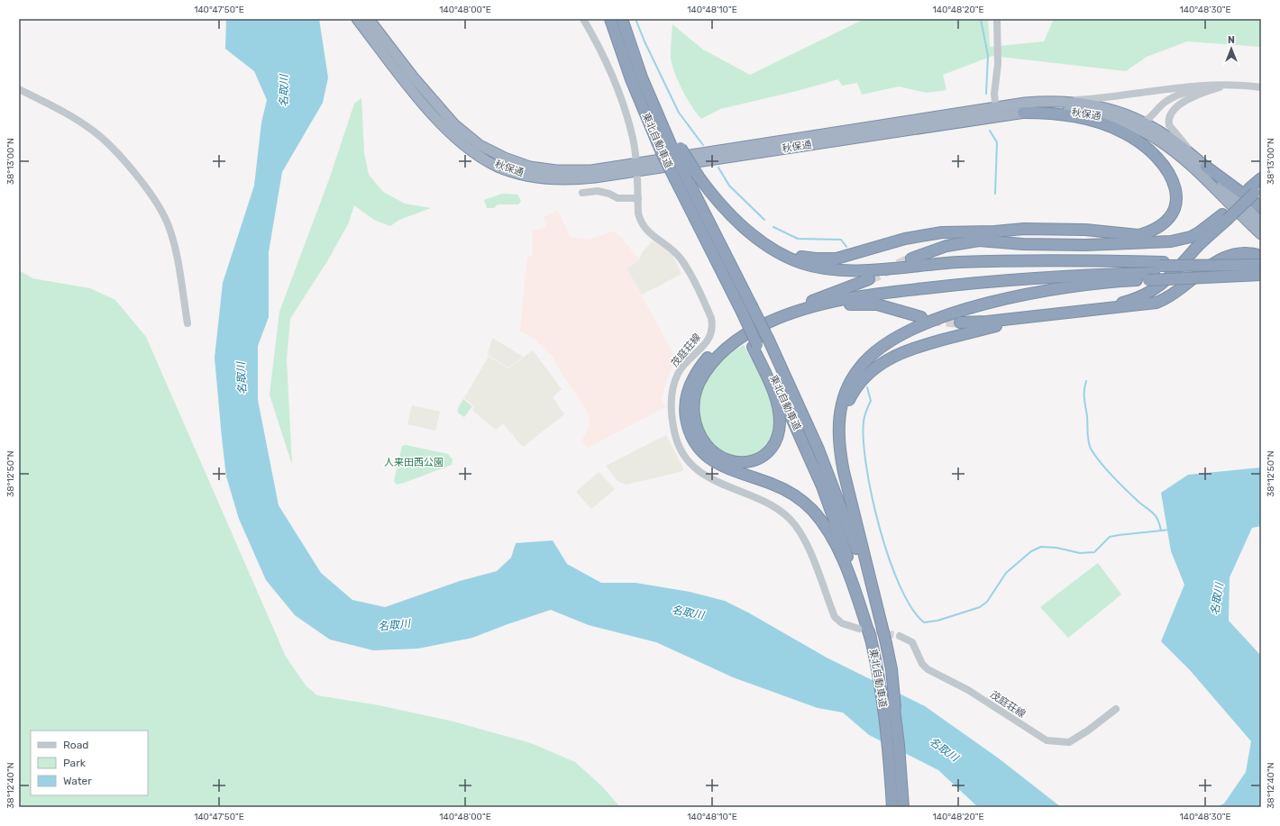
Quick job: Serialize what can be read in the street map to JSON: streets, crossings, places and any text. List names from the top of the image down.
{
  "streets": {
    "highway": ["秋保通", "東北自動車道"],
    "street": ["茂庭荘線"]
  },
  "crossings": [
    ["秋保通", "茂庭荘線"]
  ],
  "water": ["名取川"],
  "parks": ["人来田西公園"],
  "legend": ["Road", "Park", "Water"],
  "north": "top",
  "coordinates": [
    "140°47'50\"E",
    "140°48'00\"E",
    "140°48'10\"E",
    "140°48'20\"E",
    "140°48'30\"E",
    "38°13'00\"N",
    "38°12'50\"N",
    "38°12'40\"N"
  ]
}
